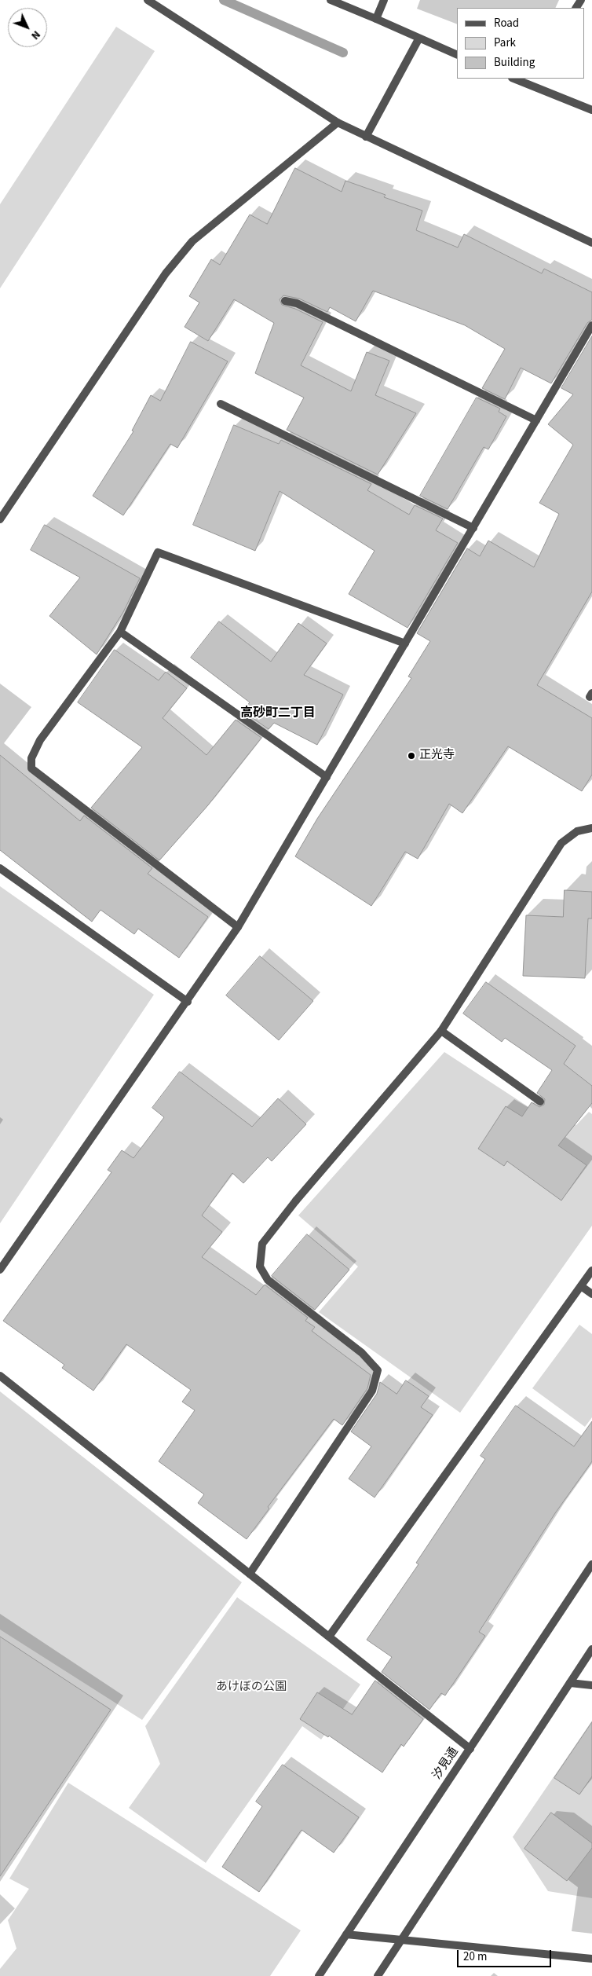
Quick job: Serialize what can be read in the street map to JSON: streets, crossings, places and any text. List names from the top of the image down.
{
  "streets": {
    "street": ["汐見通"]
  },
  "districts": ["高砂町二丁目"],
  "parks": ["あけぼの公園"],
  "places": ["正光寺"],
  "legend": ["Road", "Park", "Building"],
  "scale_bar": "20 m",
  "north": "bottom right"
}
